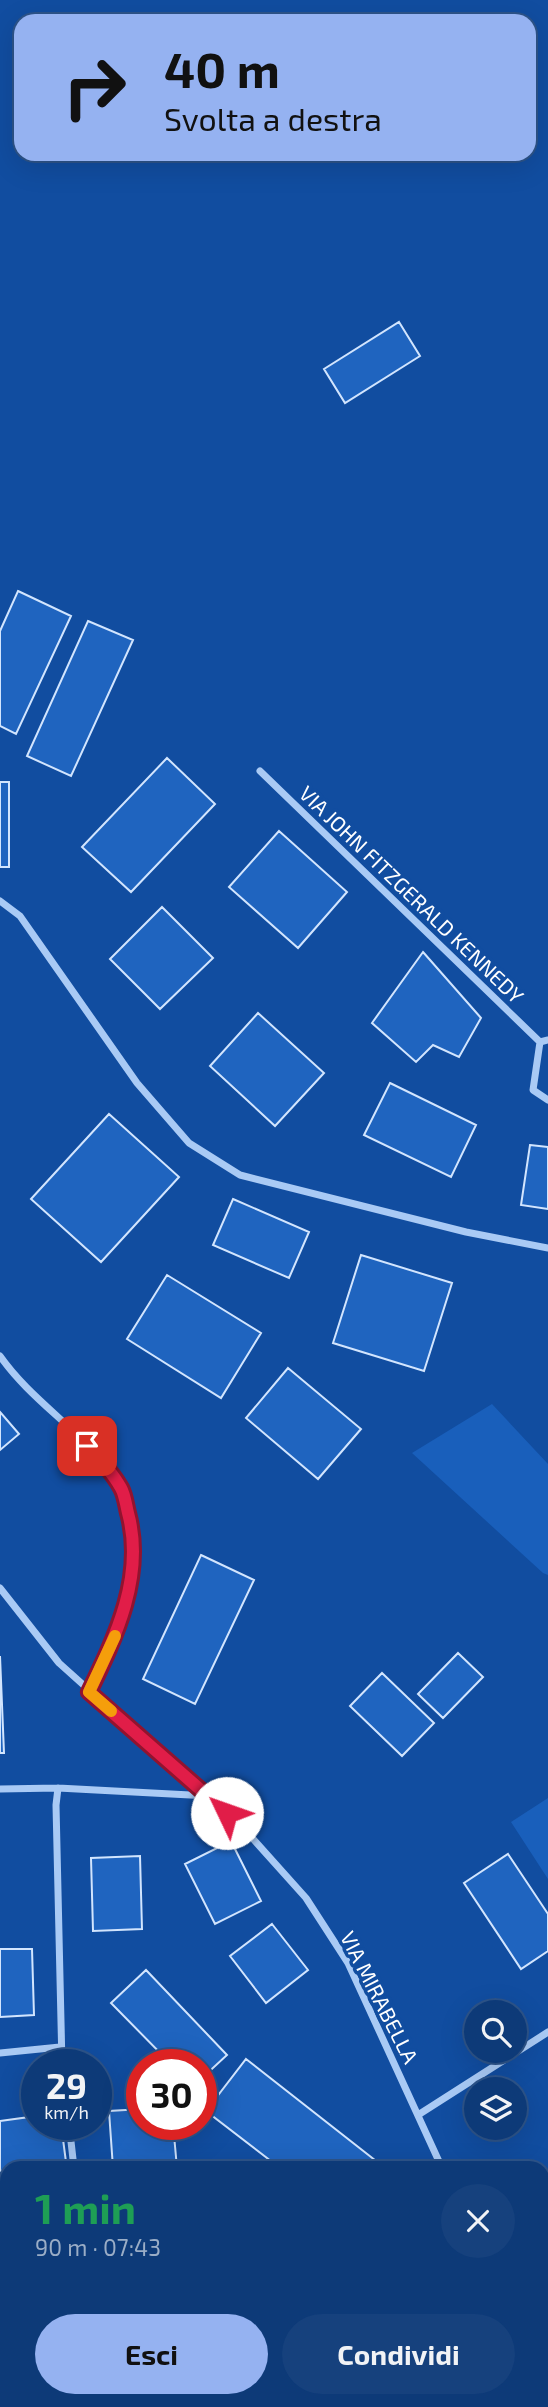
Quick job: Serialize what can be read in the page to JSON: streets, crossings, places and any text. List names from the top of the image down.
{
  "streets": {
    "street": ["VIA JOHN FITZGERALD KENNEDY", "VIA MIRABELLA"]
  },
  "page": {
    "turn": ["40 m", "Svolta a destra"],
    "speed": "29 km/h",
    "limit": "30",
    "heading": ["1 min", "90 m · 07:43"],
    "buttons": ["Esci", "Condividi"]
  }
}
